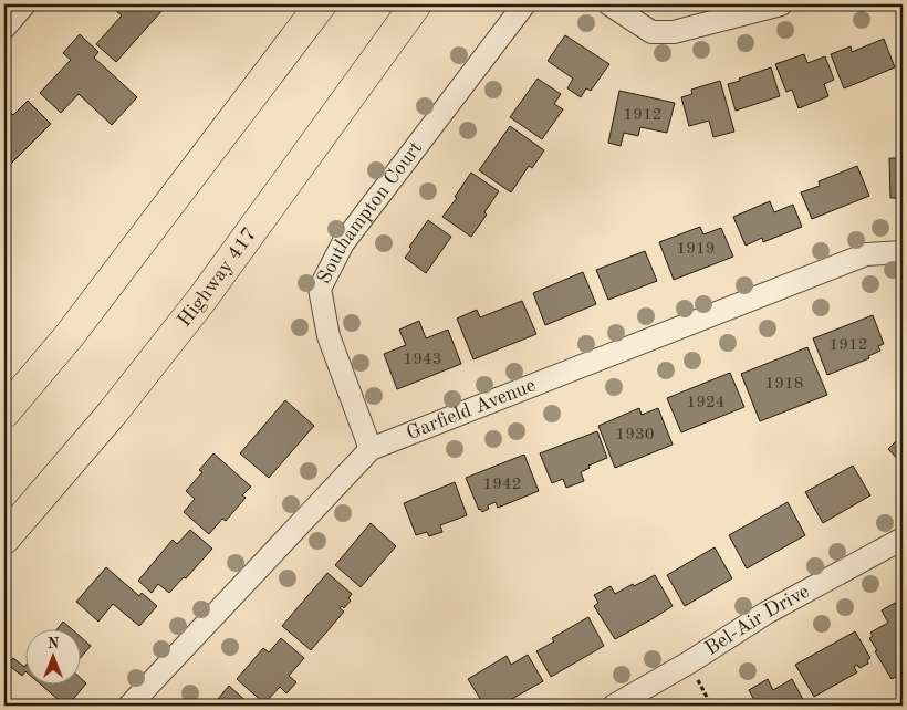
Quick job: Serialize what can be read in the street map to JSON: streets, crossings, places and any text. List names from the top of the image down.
{
  "streets": {
    "highway": ["Highway 417"],
    "street": ["Southampton Court", "Garfield Avenue", "Bel-Air Drive"]
  },
  "crossings": [
    ["Southampton Court", "Garfield Avenue"]
  ],
  "house_numbers": [
    "1912",
    "1919",
    "1912",
    "1943",
    "1918",
    "1924",
    "1930",
    "1942"
  ],
  "north": "top"
}
